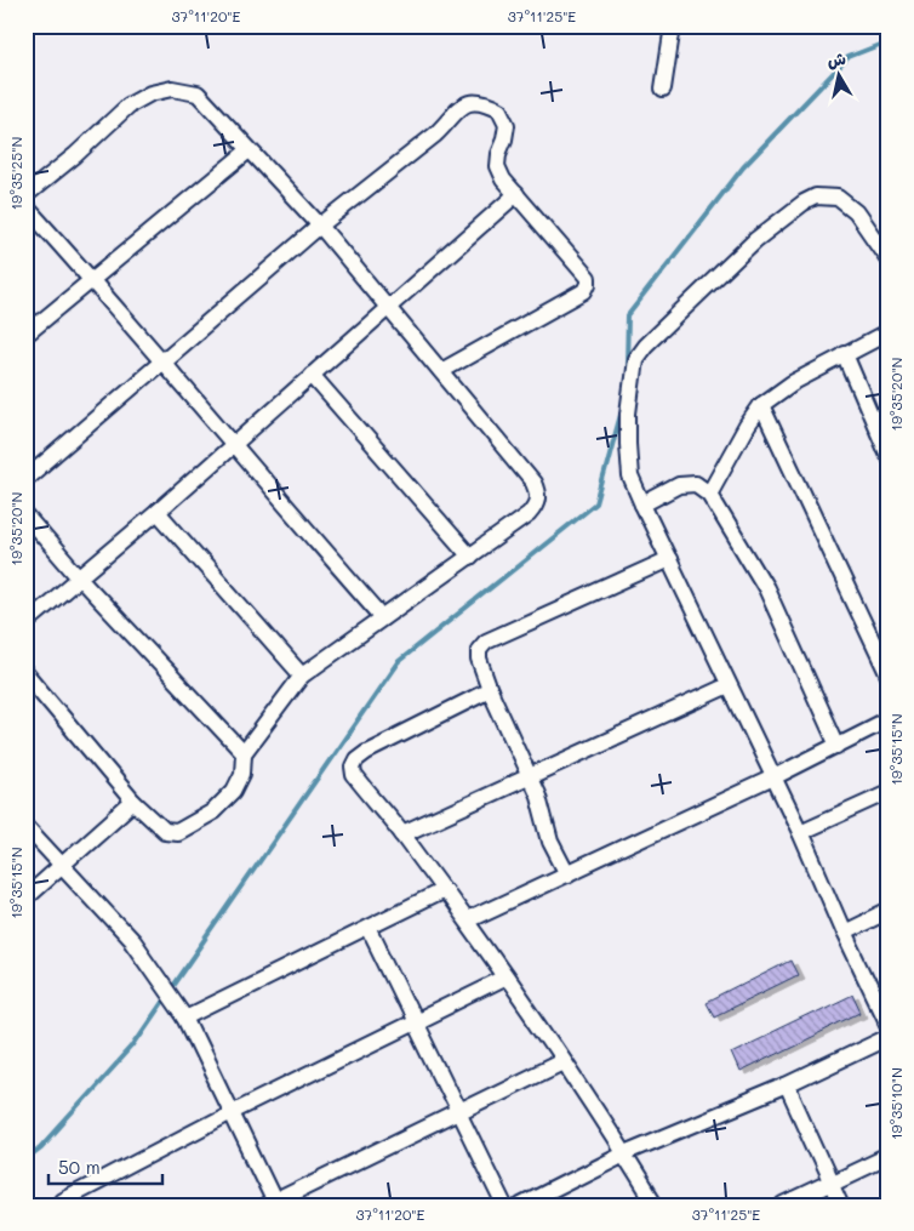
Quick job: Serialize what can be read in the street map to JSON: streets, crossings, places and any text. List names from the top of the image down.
{
  "scale_bar": "50 m",
  "north": "top",
  "coordinates": [
    "37°11'20\"E",
    "37°11'25\"E",
    "19°35'25\"N",
    "19°35'20\"N",
    "19°35'15\"N",
    "19°35'10\"N"
  ]
}
